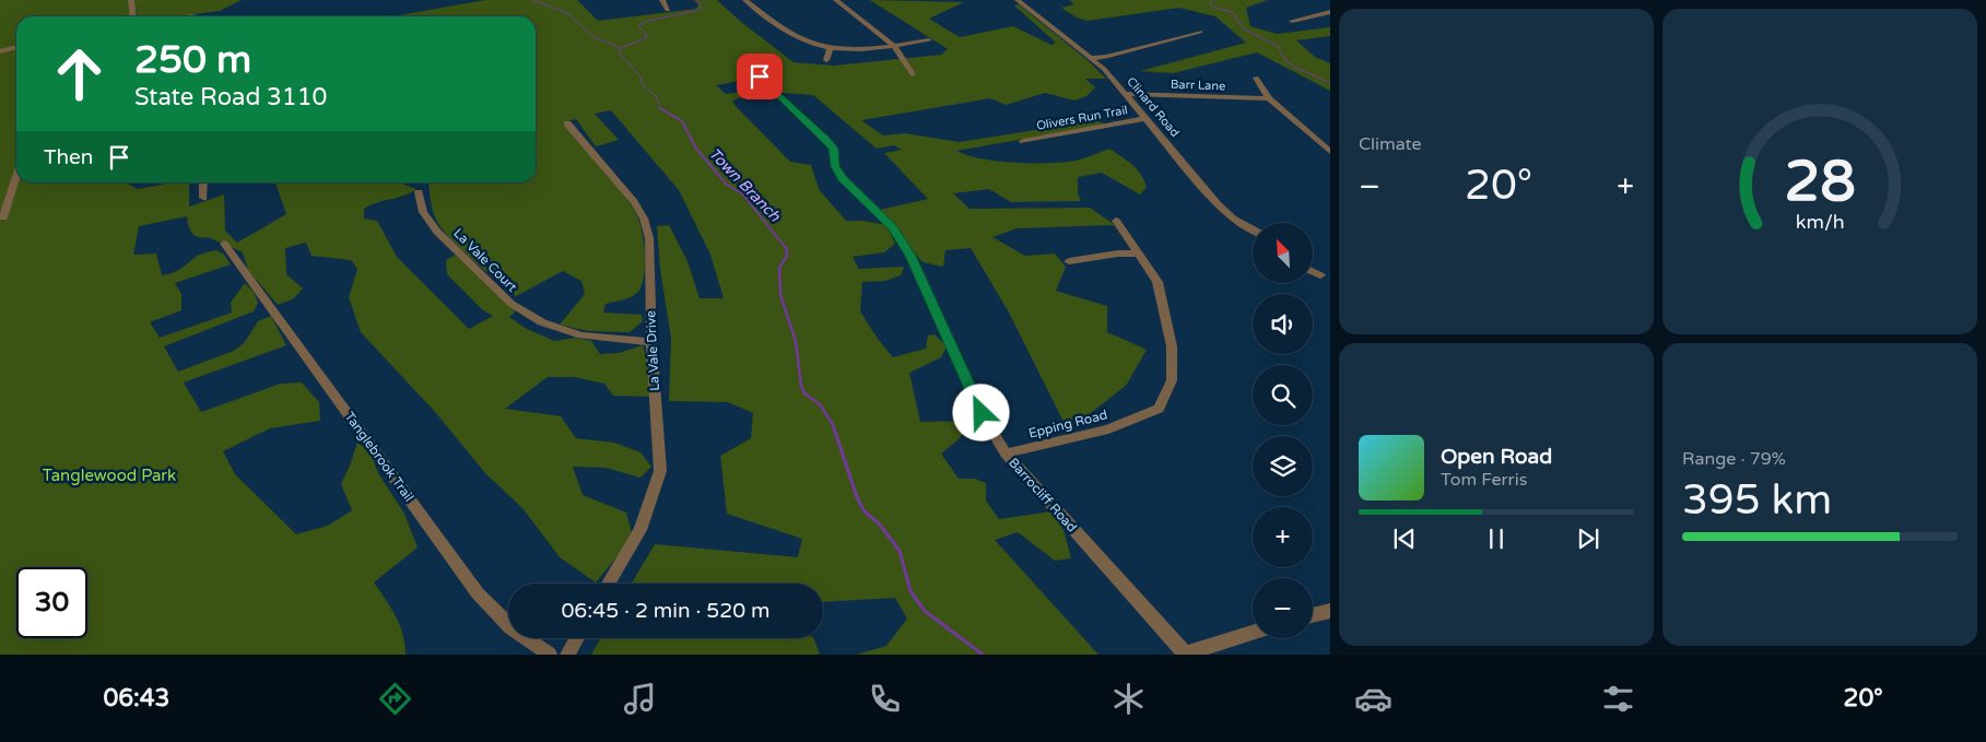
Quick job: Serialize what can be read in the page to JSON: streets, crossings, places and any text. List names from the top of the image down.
{
  "streets": {
    "street": [
      "Barr Lane",
      "Clinard Road",
      "Olivers Run Trail",
      "La Vale Court",
      "La Vale Drive",
      "Epping Road",
      "Tanglebrook Trail",
      "Barrocliff Road"
    ]
  },
  "crossings": [
    ["Barr Lane", "Clinard Road"],
    ["Clinard Road", "Olivers Run Trail"],
    ["La Vale Court", "La Vale Drive"],
    ["Epping Road", "Barrocliff Road"]
  ],
  "water": ["Town Branch"],
  "parks": ["Tanglewood Park"],
  "north": "top left",
  "page": {
    "tile": [
      "Climate",
      ["Range · 79%", "395 km"]
    ],
    "turn": ["250 m", "State Road 3110"],
    "then": "Then",
    "heat": ["−", "20°", "+"],
    "map_buttons": ["+", "−"],
    "song": ["Open Road", "Tom Ferris"],
    "limit": "30",
    "trip": "06:45 · 2 min · 520 m",
    "tabs": ["06:43", "20°"],
    "gauge": ["28", "km/h"]
  }
}
